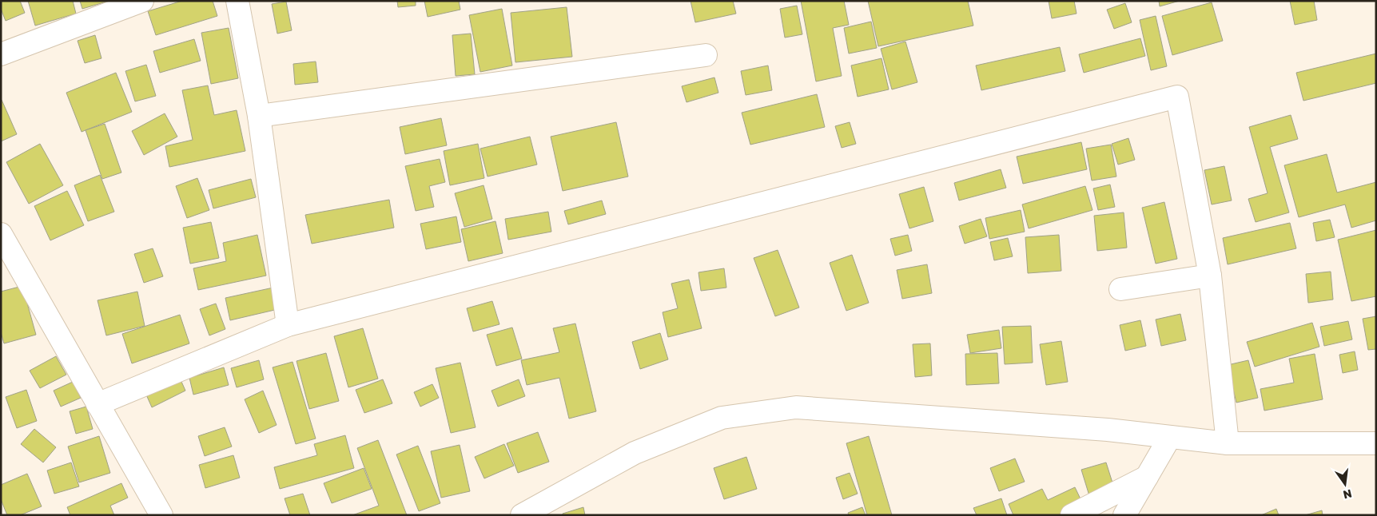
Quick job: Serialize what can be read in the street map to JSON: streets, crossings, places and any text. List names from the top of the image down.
{
  "north": "bottom"
}
